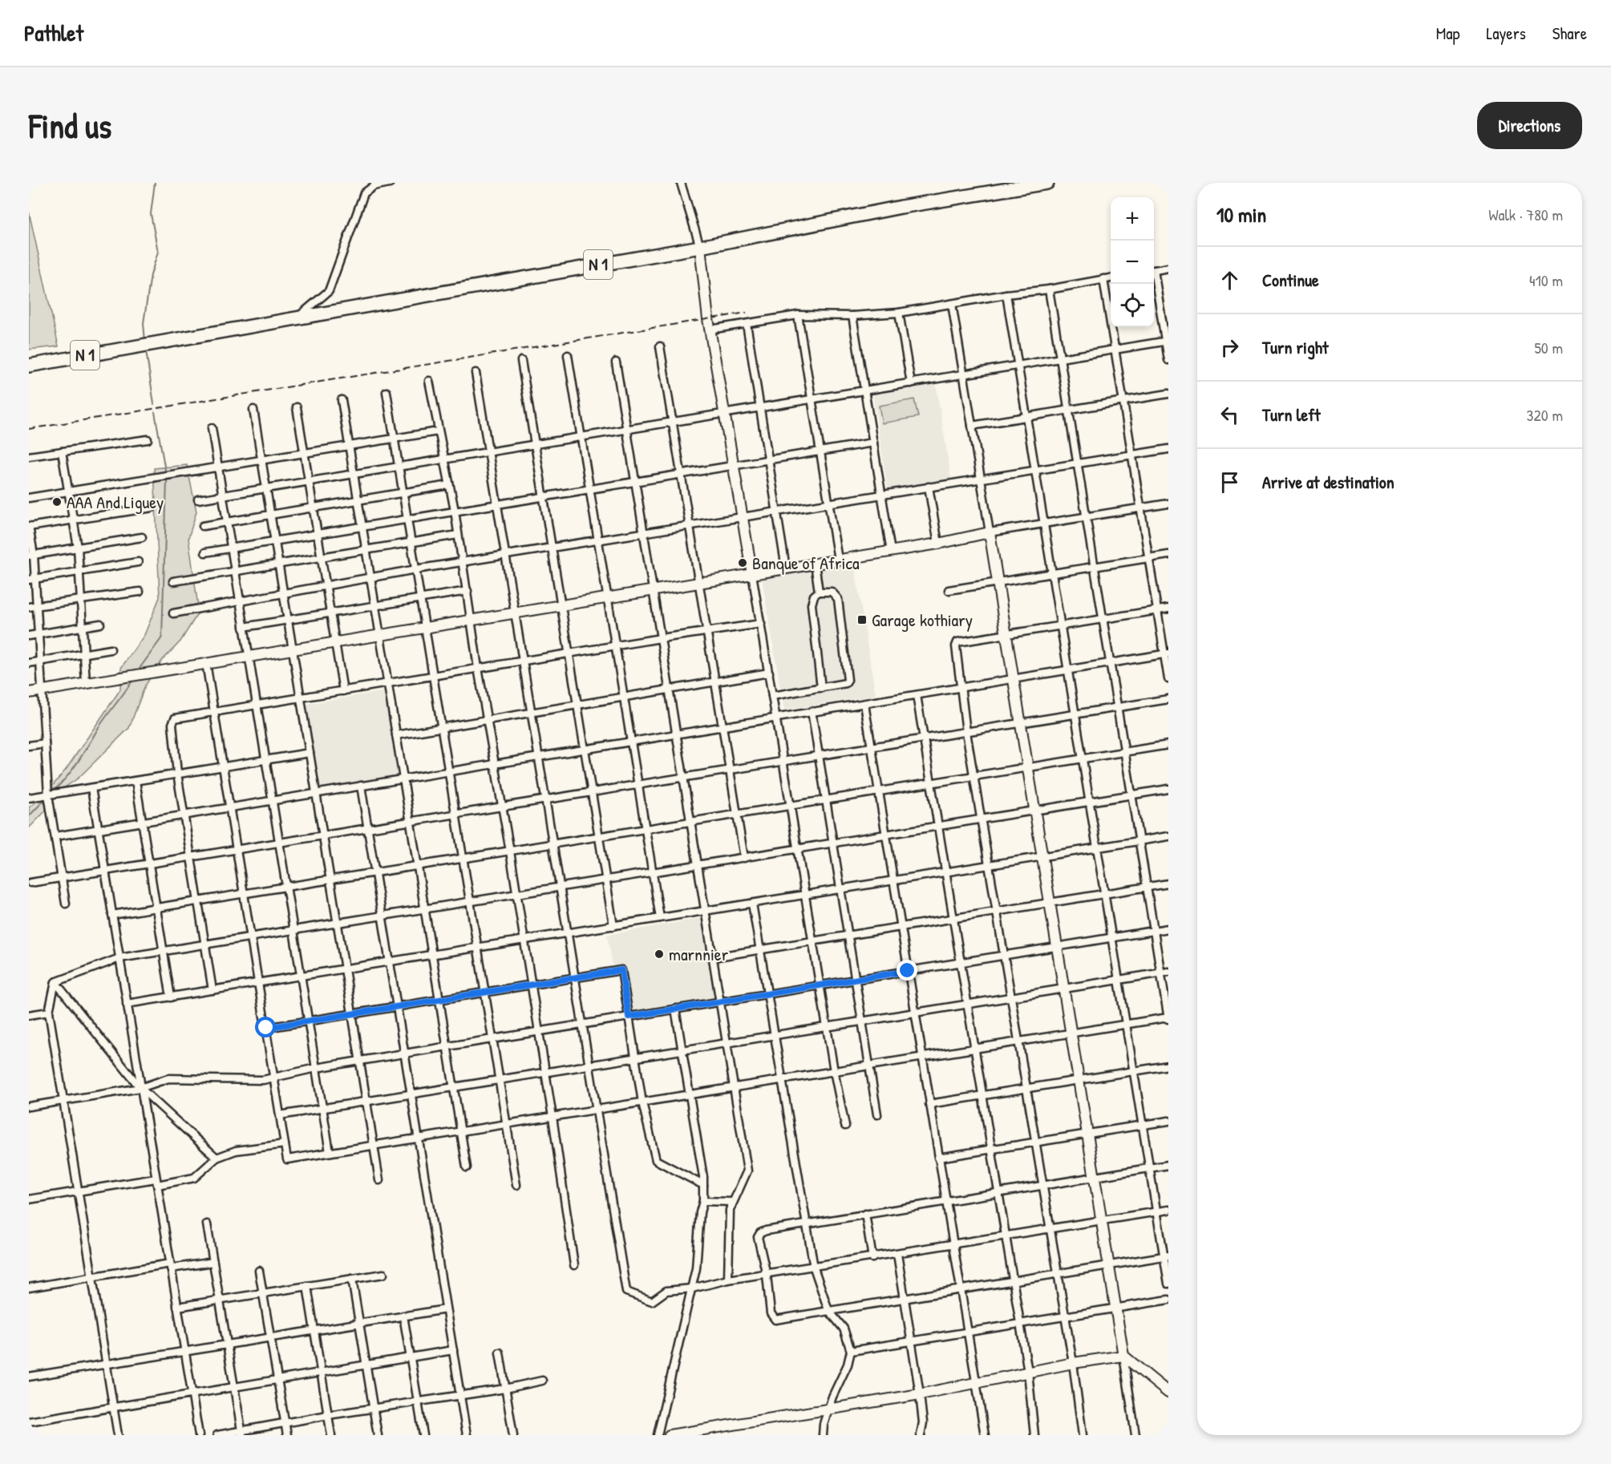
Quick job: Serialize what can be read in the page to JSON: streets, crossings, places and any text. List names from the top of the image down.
{
  "streets": {
    "highway": ["N 1"]
  },
  "places": {
    "other": ["AAA And Liguey", "Banque of Africa", "marnnier"],
    "transit": ["Garage kothiary"]
  },
  "page": {
    "header": "Pathlet",
    "nav": ["Map", "Layers", "Share"],
    "buttons": "Directions",
    "title": "Find us",
    "heading": ["10 min", "Walk · 780 m"],
    "map_buttons": ["+", "−"],
    "list": [
      ["Continue", "410 m"],
      ["Turn right", "50 m"],
      ["Turn left", "320 m"],
      "Arrive at destination"
    ]
  }
}
